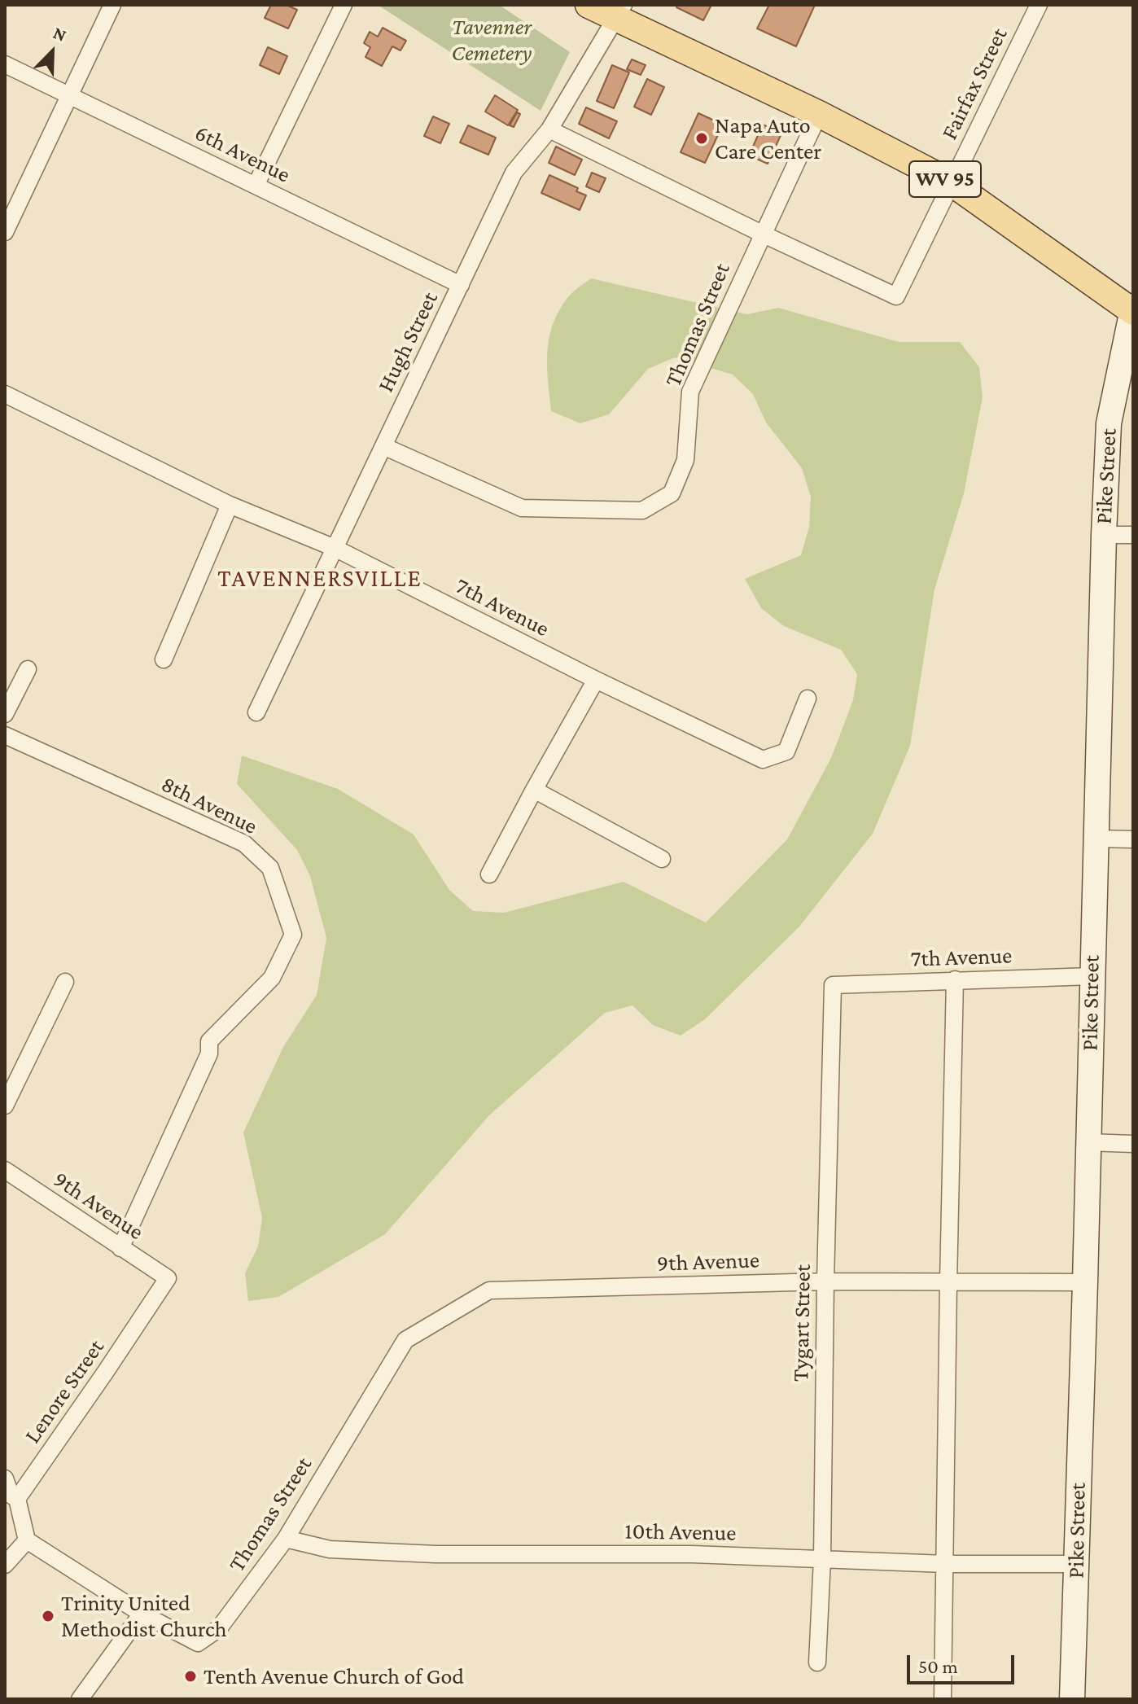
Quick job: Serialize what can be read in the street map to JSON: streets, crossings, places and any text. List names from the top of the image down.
{
  "streets": {
    "main road": ["WV 95", "Pike Street"],
    "street": [
      "Fairfax Street",
      "6th Avenue",
      "Thomas Street",
      "Hugh Street",
      "7th Avenue",
      "8th Avenue",
      "9th Avenue",
      "Tygart Street",
      "Lenore Street",
      "10th Avenue"
    ]
  },
  "crossings": [
    ["Fairfax Street", "WV 95"],
    ["Fairfax Street", "Thomas Street"],
    ["6th Avenue", "Hugh Street"],
    ["WV 95", "Thomas Street"],
    ["WV 95", "Hugh Street"],
    ["WV 95", "Pike Street"],
    ["Thomas Street", "Hugh Street"],
    ["Thomas Street", "9th Avenue"],
    ["Thomas Street", "10th Avenue"],
    ["Hugh Street", "7th Avenue"],
    ["Pike Street", "7th Avenue"],
    ["Pike Street", "9th Avenue"],
    ["Pike Street", "10th Avenue"],
    ["7th Avenue", "Tygart Street"],
    ["8th Avenue", "9th Avenue"],
    ["9th Avenue", "Tygart Street"],
    ["9th Avenue", "Lenore Street"],
    ["Tygart Street", "10th Avenue"]
  ],
  "districts": ["TAVENNERSVILLE"],
  "parks": ["Tavenner Cemetery"],
  "places": ["Napa Auto Care Center", "Trinity United Methodist Church", "Tenth Avenue Church of God"],
  "scale_bar": "50 m",
  "north": "top right"
}
